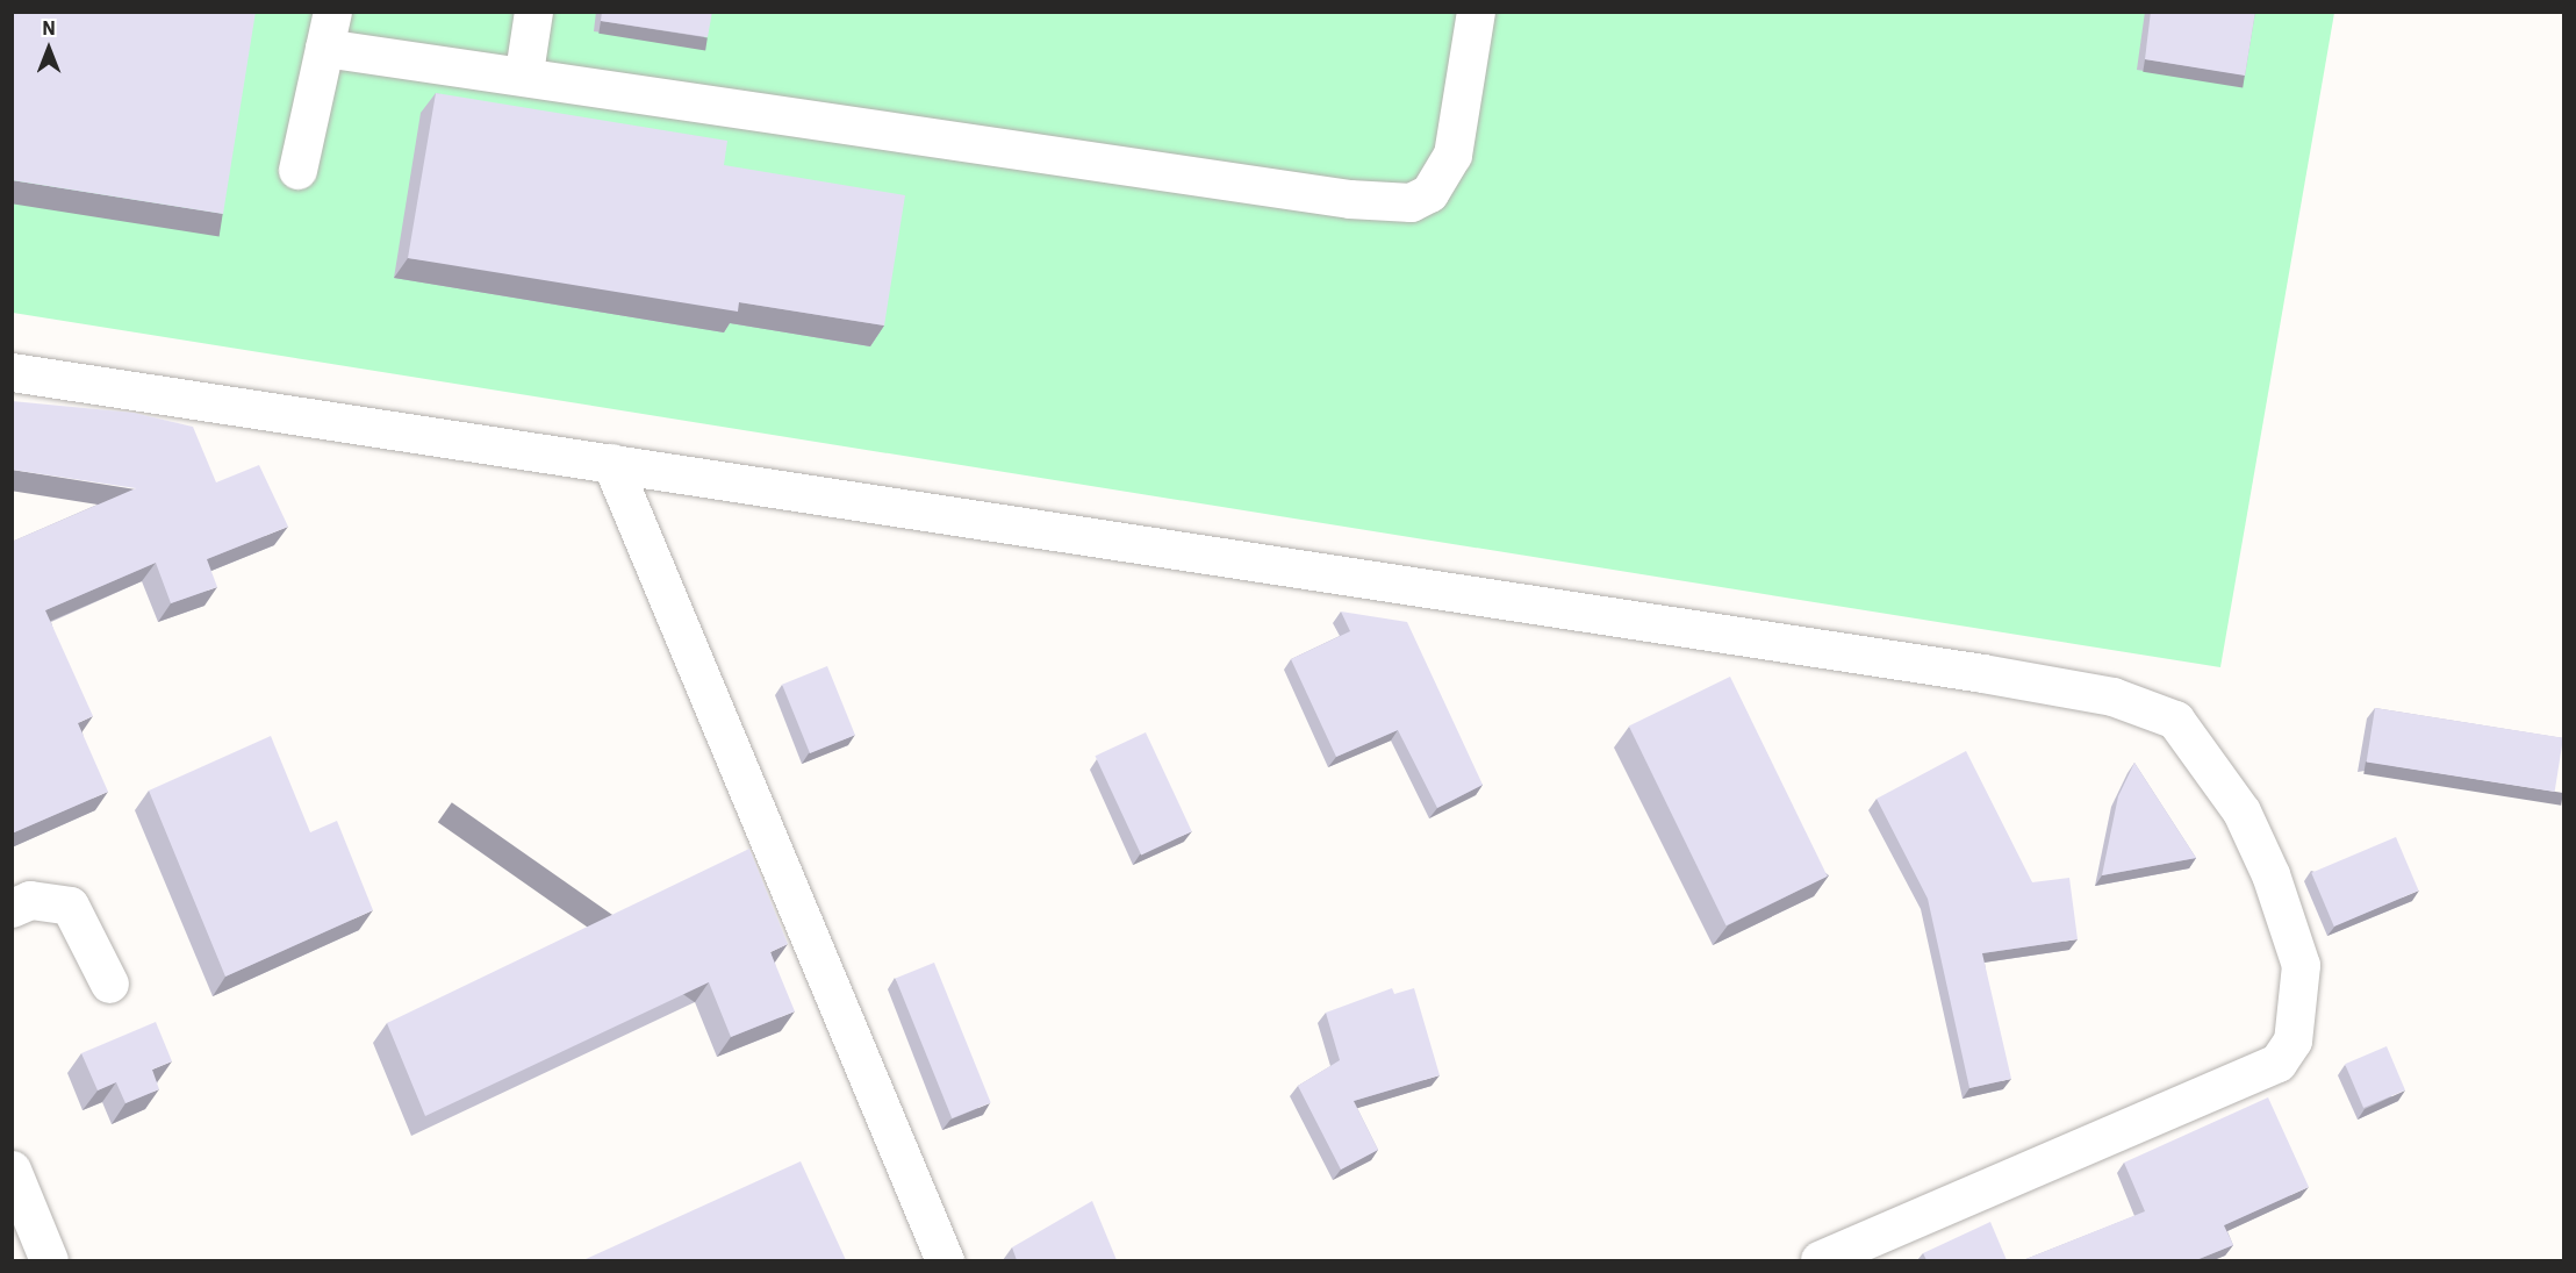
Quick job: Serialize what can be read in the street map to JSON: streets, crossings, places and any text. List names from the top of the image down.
{
  "north": "top"
}
